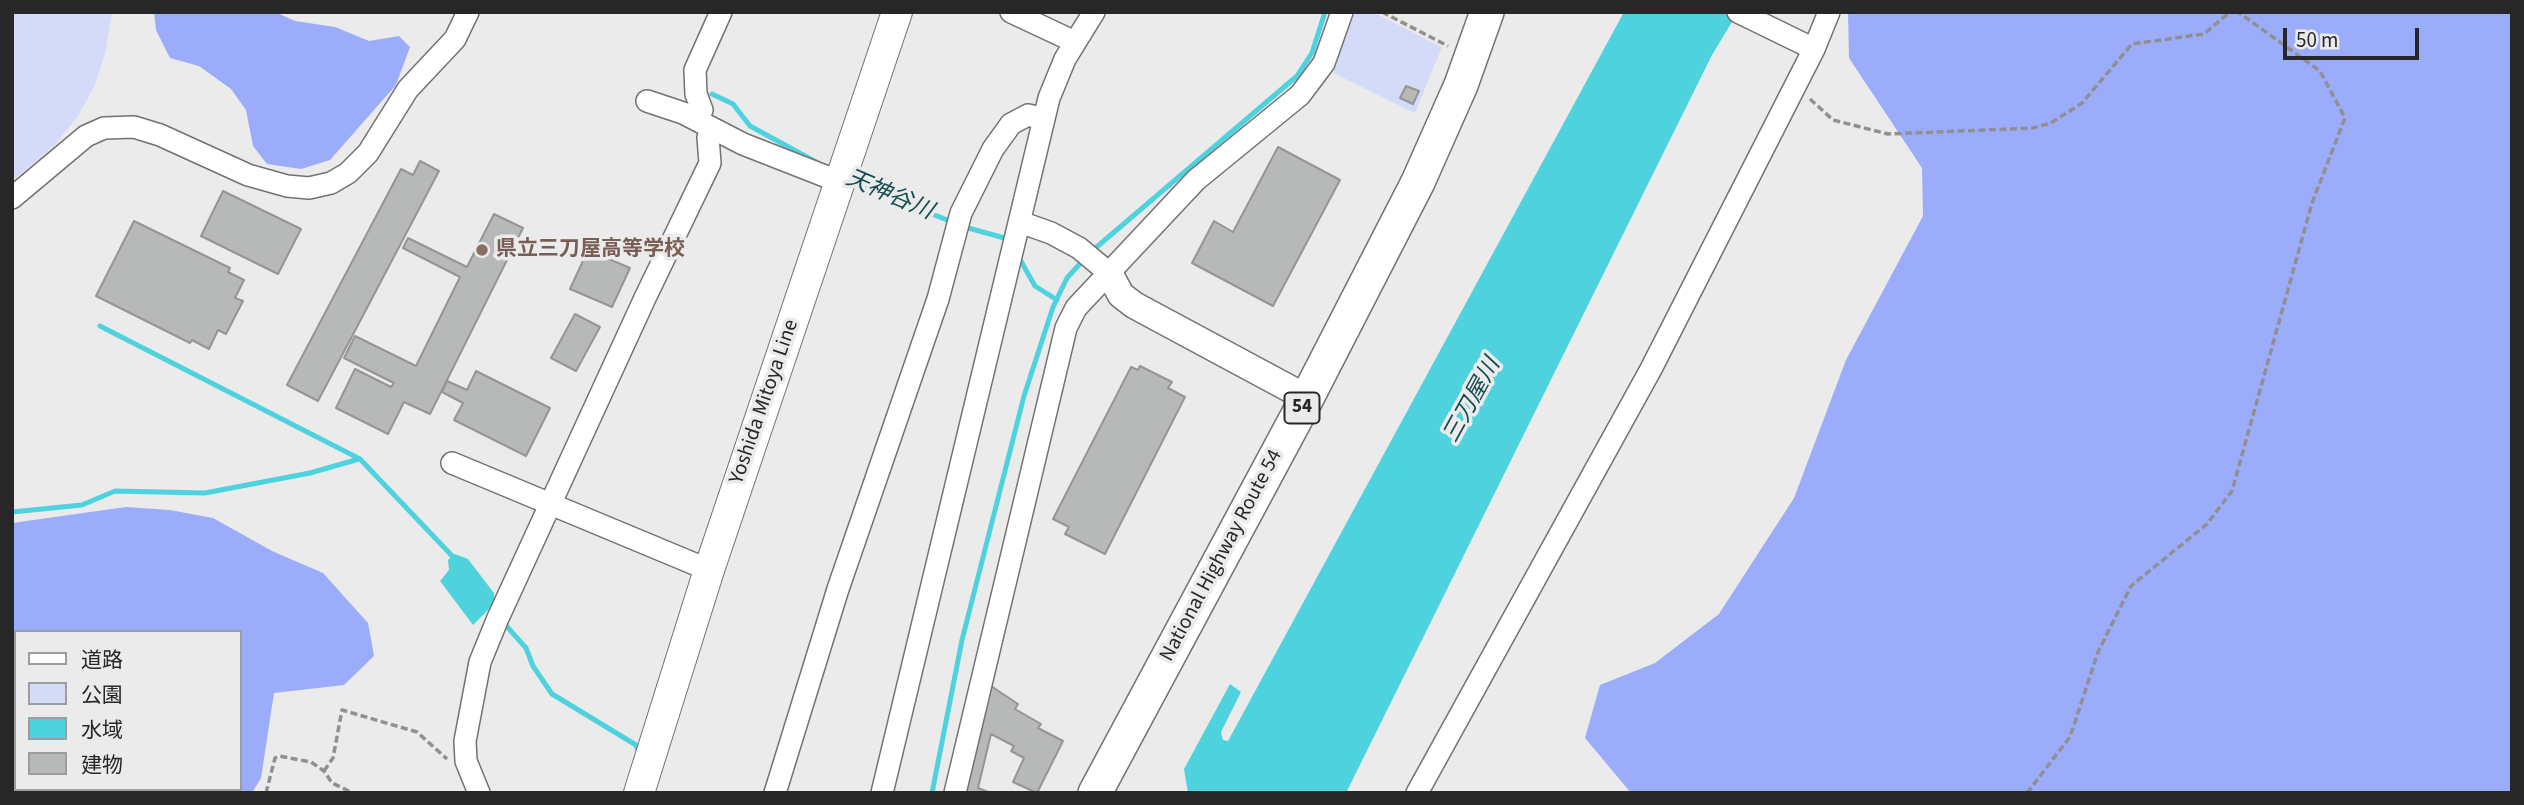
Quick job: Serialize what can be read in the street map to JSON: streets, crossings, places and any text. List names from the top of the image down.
{
  "streets": {
    "highway": ["54", "National Highway Route 54"],
    "main road": ["Yoshida Mitoya Line"]
  },
  "water": ["天神谷川", "三刀屋川"],
  "places": ["県立三刀屋高等学校"],
  "legend": [
    "道路",
    "公園",
    "水域",
    "建物"
  ],
  "scale_bar": "50 m"
}
